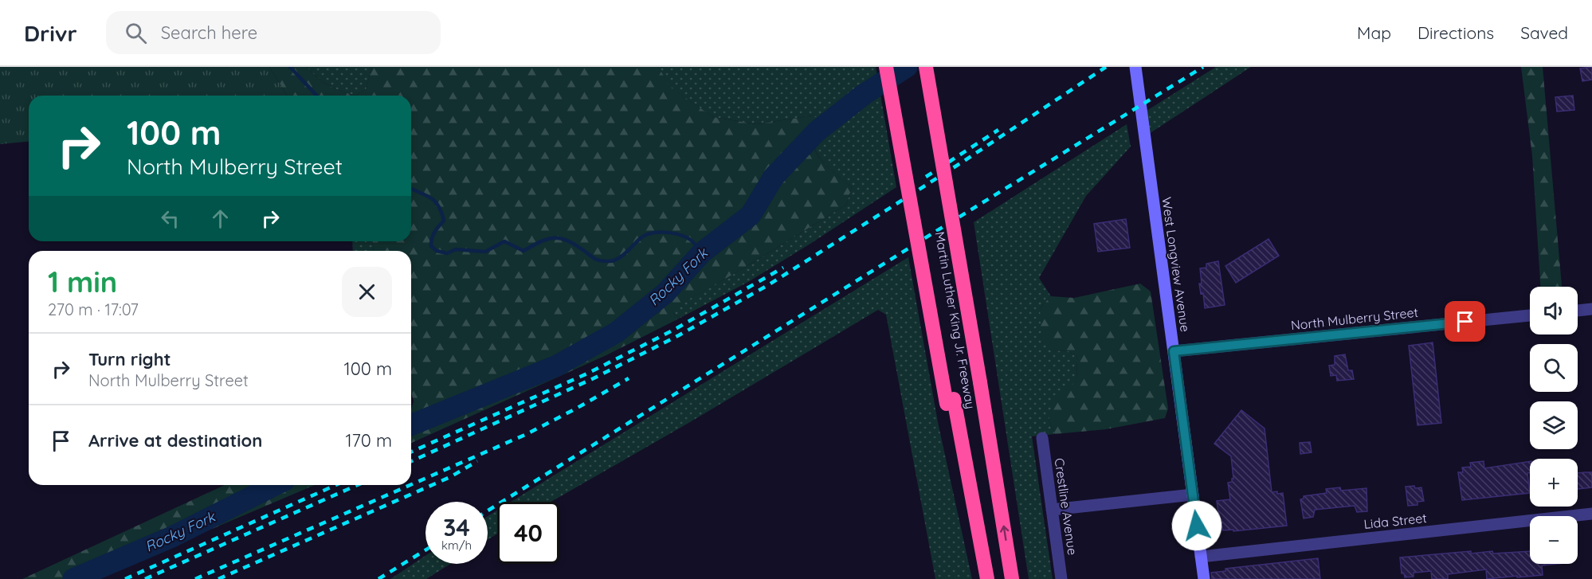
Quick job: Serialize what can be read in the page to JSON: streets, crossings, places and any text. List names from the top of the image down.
{
  "streets": {
    "highway": ["Martin Luther King Jr. Freeway"],
    "street": [
      "West Longview Avenue",
      "North Mulberry Street",
      "Crestline Avenue",
      "Lida Street"
    ]
  },
  "crossings": [
    ["West Longview Avenue", "North Mulberry Street"],
    ["West Longview Avenue", "Lida Street"]
  ],
  "water": ["Rocky Fork"],
  "page": {
    "header": "Drivr",
    "search": "Search here",
    "nav": ["Map", "Directions", "Saved"],
    "turn": ["100 m", "North Mulberry Street"],
    "heading": ["1 min", "270 m · 17:07"],
    "map_buttons": ["+", "−"],
    "list": [
      {
        "name": "Turn right",
        "note": "North Mulberry Street",
        "value": "100 m"
      },
      {
        "name": "Arrive at destination",
        "value": "170 m"
      }
    ],
    "speed": "34 km/h",
    "limit": "40"
  }
}
